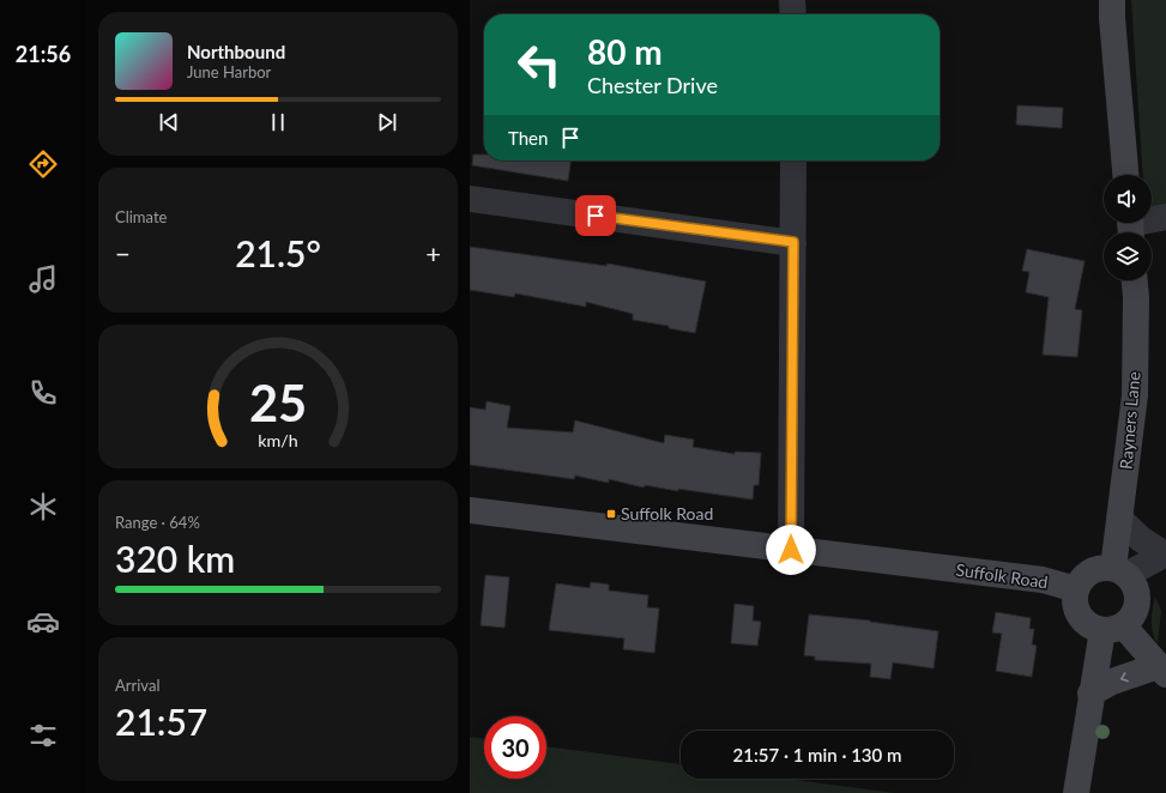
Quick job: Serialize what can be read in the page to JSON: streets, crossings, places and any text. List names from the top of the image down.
{
  "streets": {
    "street": ["Rayners Lane", "Suffolk Road"]
  },
  "crossings": [
    ["Rayners Lane", "Suffolk Road"]
  ],
  "places": {
    "transit": ["Suffolk Road"]
  },
  "page": {
    "tabs": "21:56",
    "turn": ["80 m", "Chester Drive"],
    "song": ["Northbound", "June Harbor"],
    "then": "Then",
    "tile": [
      "Climate",
      ["Range · 64%", "320 km"],
      ["Arrival", "21:57"]
    ],
    "heat": ["−", "21.5°", "+"],
    "limit": "30",
    "trip": "21:57 · 1 min · 130 m",
    "gauge": ["25", "km/h"]
  }
}
